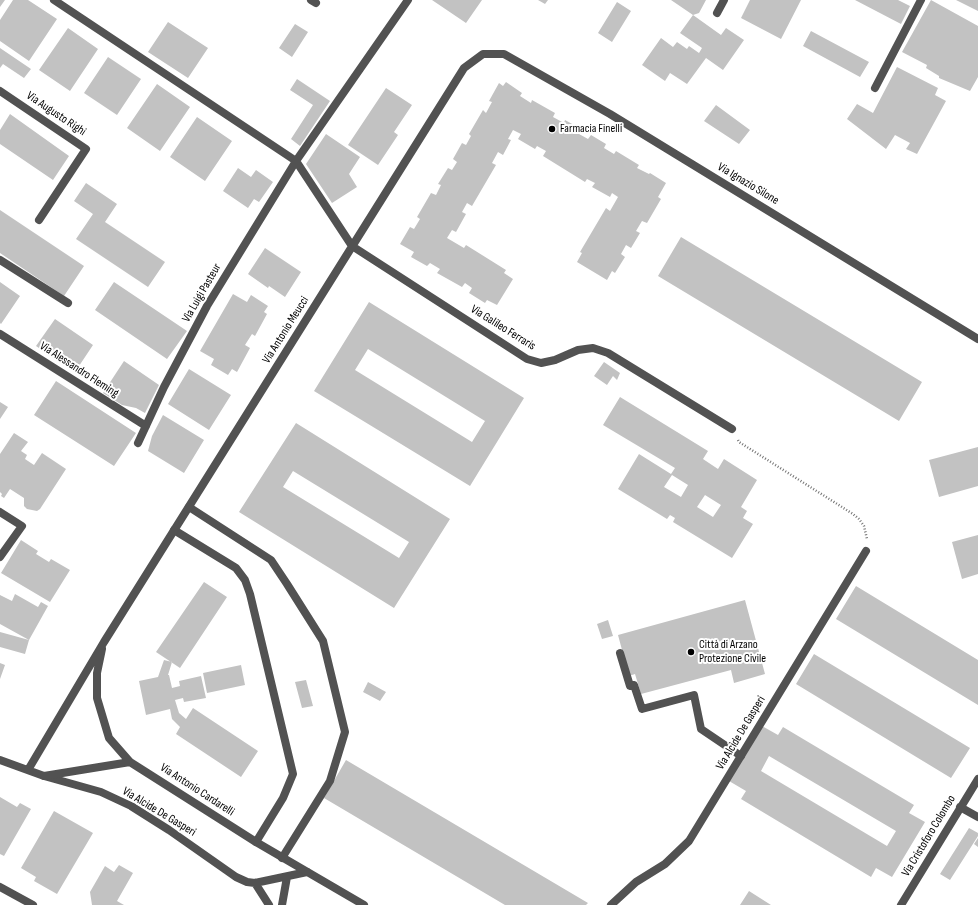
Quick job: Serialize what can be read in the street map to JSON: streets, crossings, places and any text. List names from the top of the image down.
{
  "streets": {
    "street": [
      "Via Augusto Righi",
      "Via Ignazio Silone",
      "Via Luigi Pasteur",
      "Via Galileo Ferraris",
      "Via Antonio Meucci",
      "Via Alessandro Fleming",
      "Via Alcide De Gasperi",
      "Via Antonio Cardarelli",
      "Via Cristoforo Colombo"
    ]
  },
  "crossings": [
    ["Via Ignazio Silone", "Via Antonio Meucci"],
    ["Via Luigi Pasteur", "Via Alessandro Fleming"],
    ["Via Galileo Ferraris", "Via Antonio Meucci"],
    ["Via Antonio Meucci", "Via Antonio Cardarelli"],
    ["Via Alcide De Gasperi", "Via Antonio Cardarelli"]
  ],
  "places": ["Farmacia Finelli", "Città di Arzano Protezione Civile"]
}
